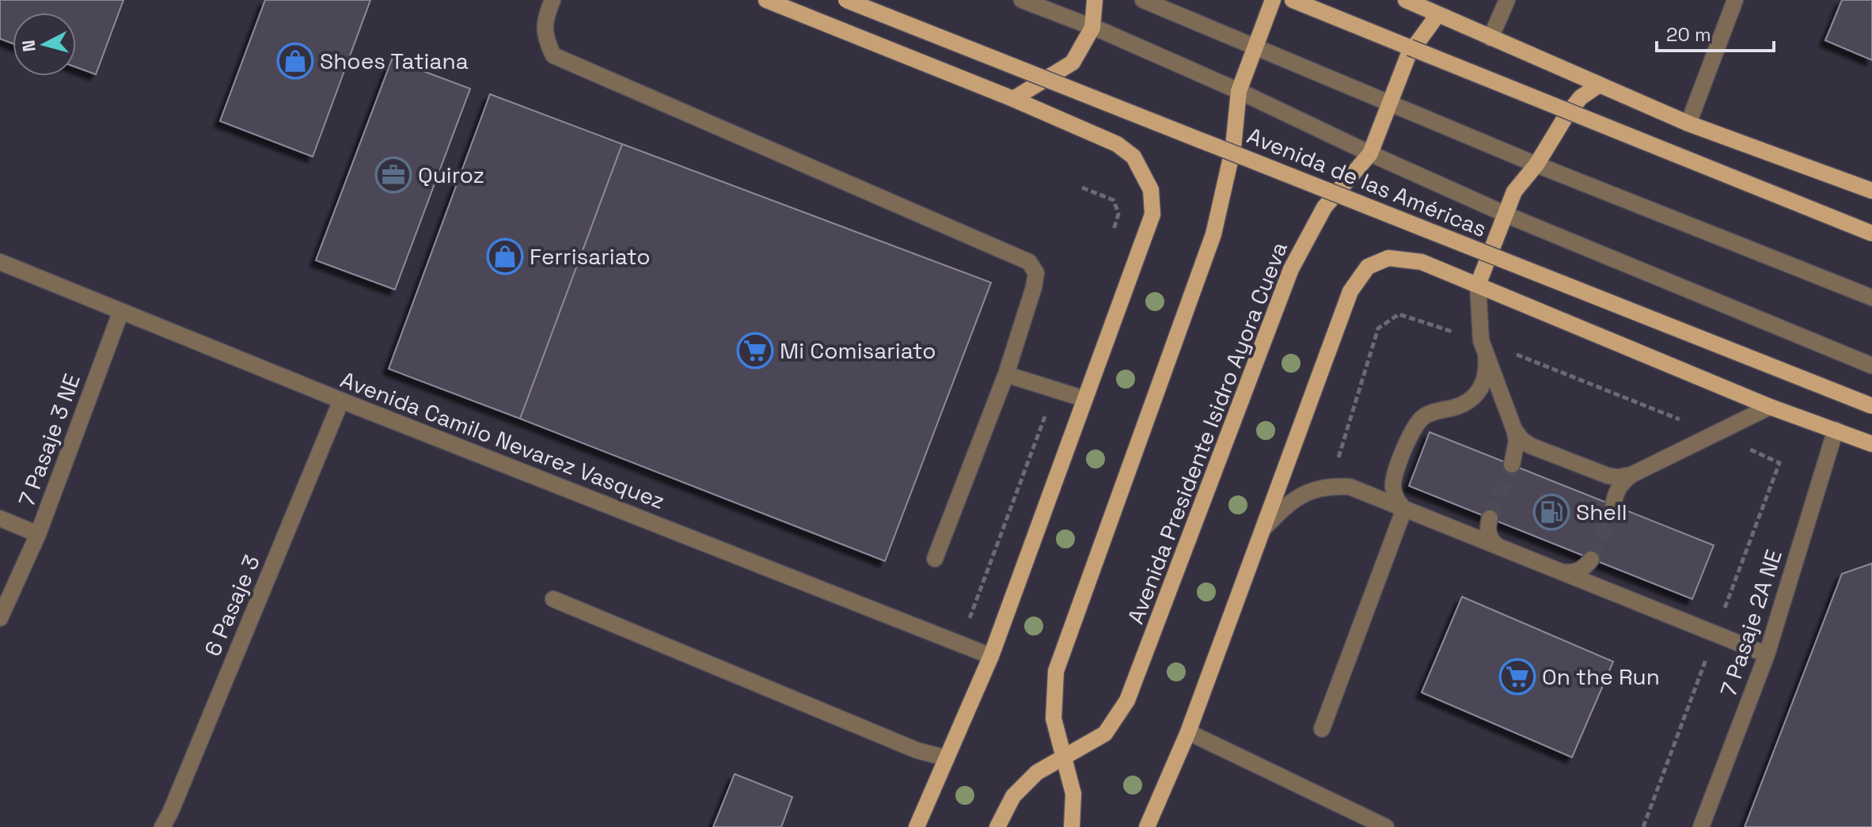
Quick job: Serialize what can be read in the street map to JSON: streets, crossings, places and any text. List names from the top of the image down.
{
  "streets": {
    "main road": ["Avenida de las Américas", "Avenida Presidente Isidro Ayora Cueva"],
    "street": [
      "7 Pasaje 3 NE",
      "Avenida Camilo Nevarez Vasquez",
      "6 Pasaje 3",
      "7 Pasaje 2A NE"
    ]
  },
  "crossings": [
    ["Avenida de las Américas", "Avenida Presidente Isidro Ayora Cueva"],
    ["7 Pasaje 3 NE", "Avenida Camilo Nevarez Vasquez"],
    ["Avenida Camilo Nevarez Vasquez", "6 Pasaje 3"]
  ],
  "places": {
    "shop": ["Shoes Tatiana", "Ferrisariato"],
    "office": ["Quiroz"],
    "supermarket": ["Mi Comisariato", "On the Run"],
    "fuel station": ["Shell"]
  },
  "scale_bar": "20 m",
  "north": "left"
}
